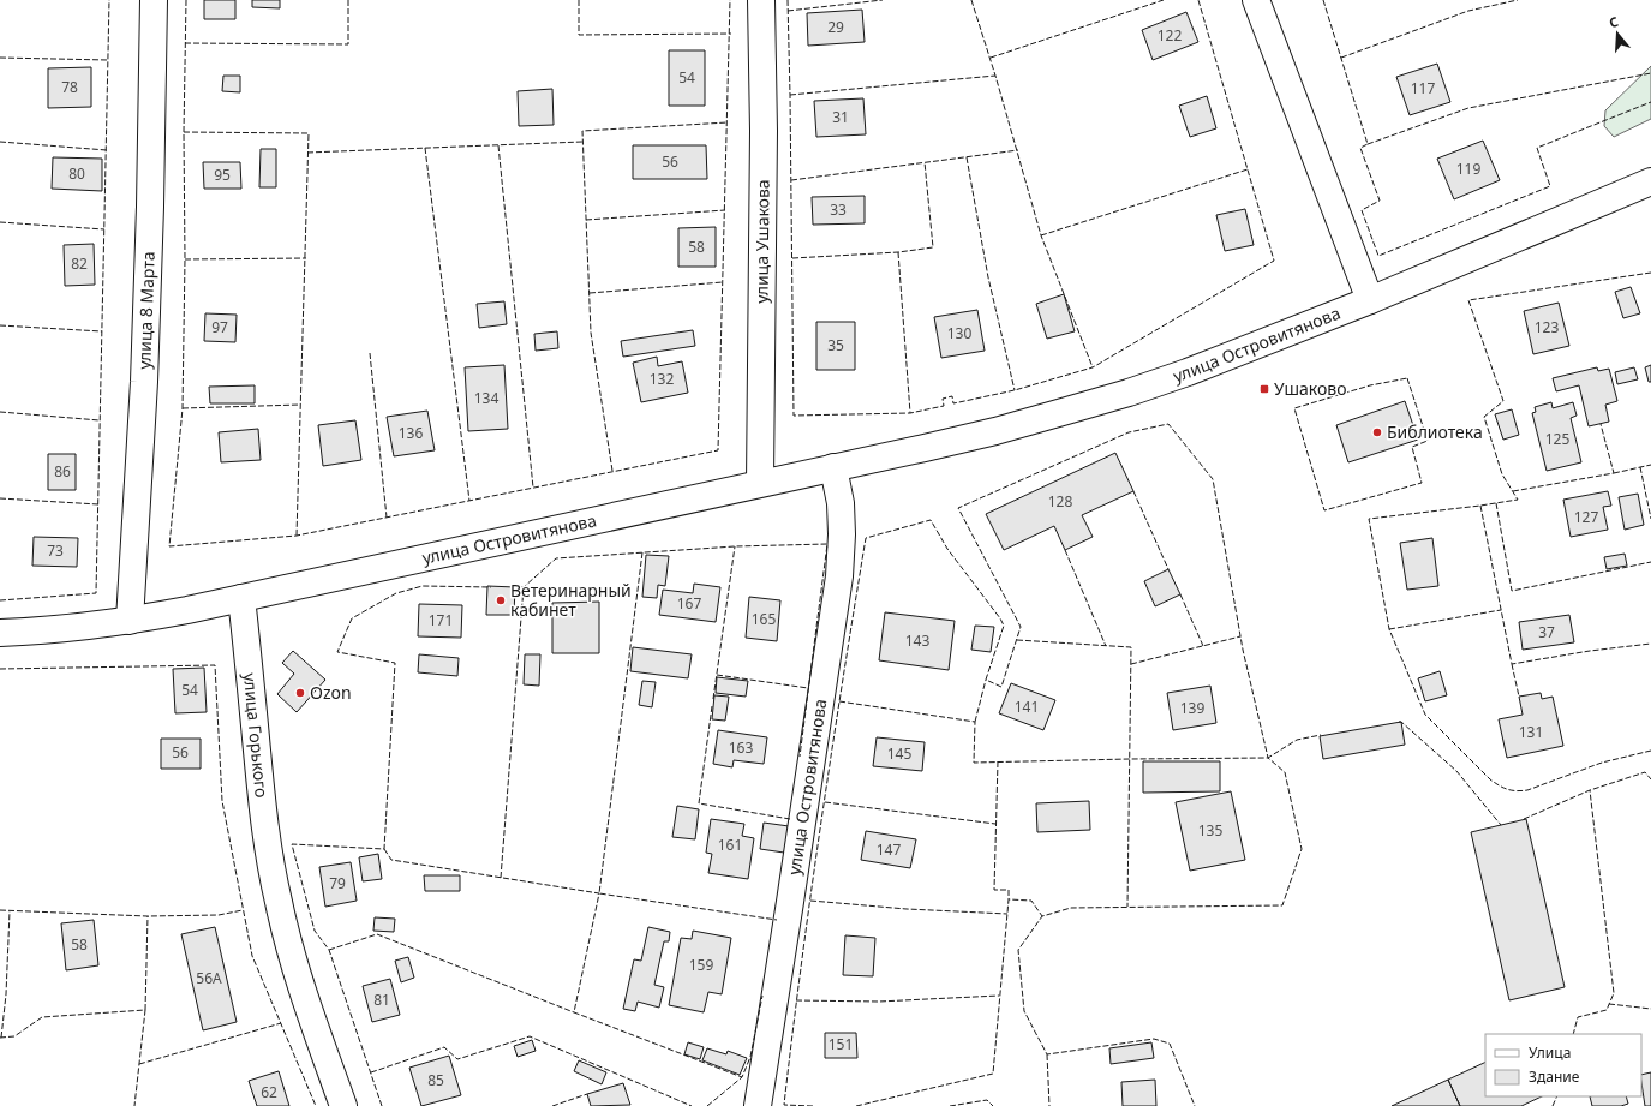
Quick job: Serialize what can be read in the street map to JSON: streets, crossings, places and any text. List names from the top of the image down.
{
  "streets": {
    "street": [
      "улица Ушакова",
      "улица 8 Марта",
      "улица Островитянова",
      "улица Горького"
    ]
  },
  "crossings": [
    ["улица Ушакова", "улица Островитянова"],
    ["улица Островитянова", "улица Горького"]
  ],
  "places": {
    "transit": ["Ушаково"],
    "other": ["Библиотека", "Ветеринарный кабинет", "Ozon"]
  },
  "house_numbers": [
    "29",
    "122",
    "54",
    "78",
    "117",
    "31",
    "56",
    "119",
    "80",
    "95",
    "33",
    "58",
    "82",
    "97",
    "123",
    "130",
    "35",
    "132",
    "134",
    "136",
    "125",
    "86",
    "128",
    "127",
    "73",
    "167",
    "165",
    "171",
    "37",
    "143",
    "54",
    "141",
    "139",
    "131",
    "163",
    "56",
    "145",
    "135",
    "161",
    "147",
    "79",
    "58",
    "159",
    "56А",
    "81",
    "151",
    "85",
    "62"
  ],
  "legend": ["Улица", "Здание"],
  "north": "top"
}
